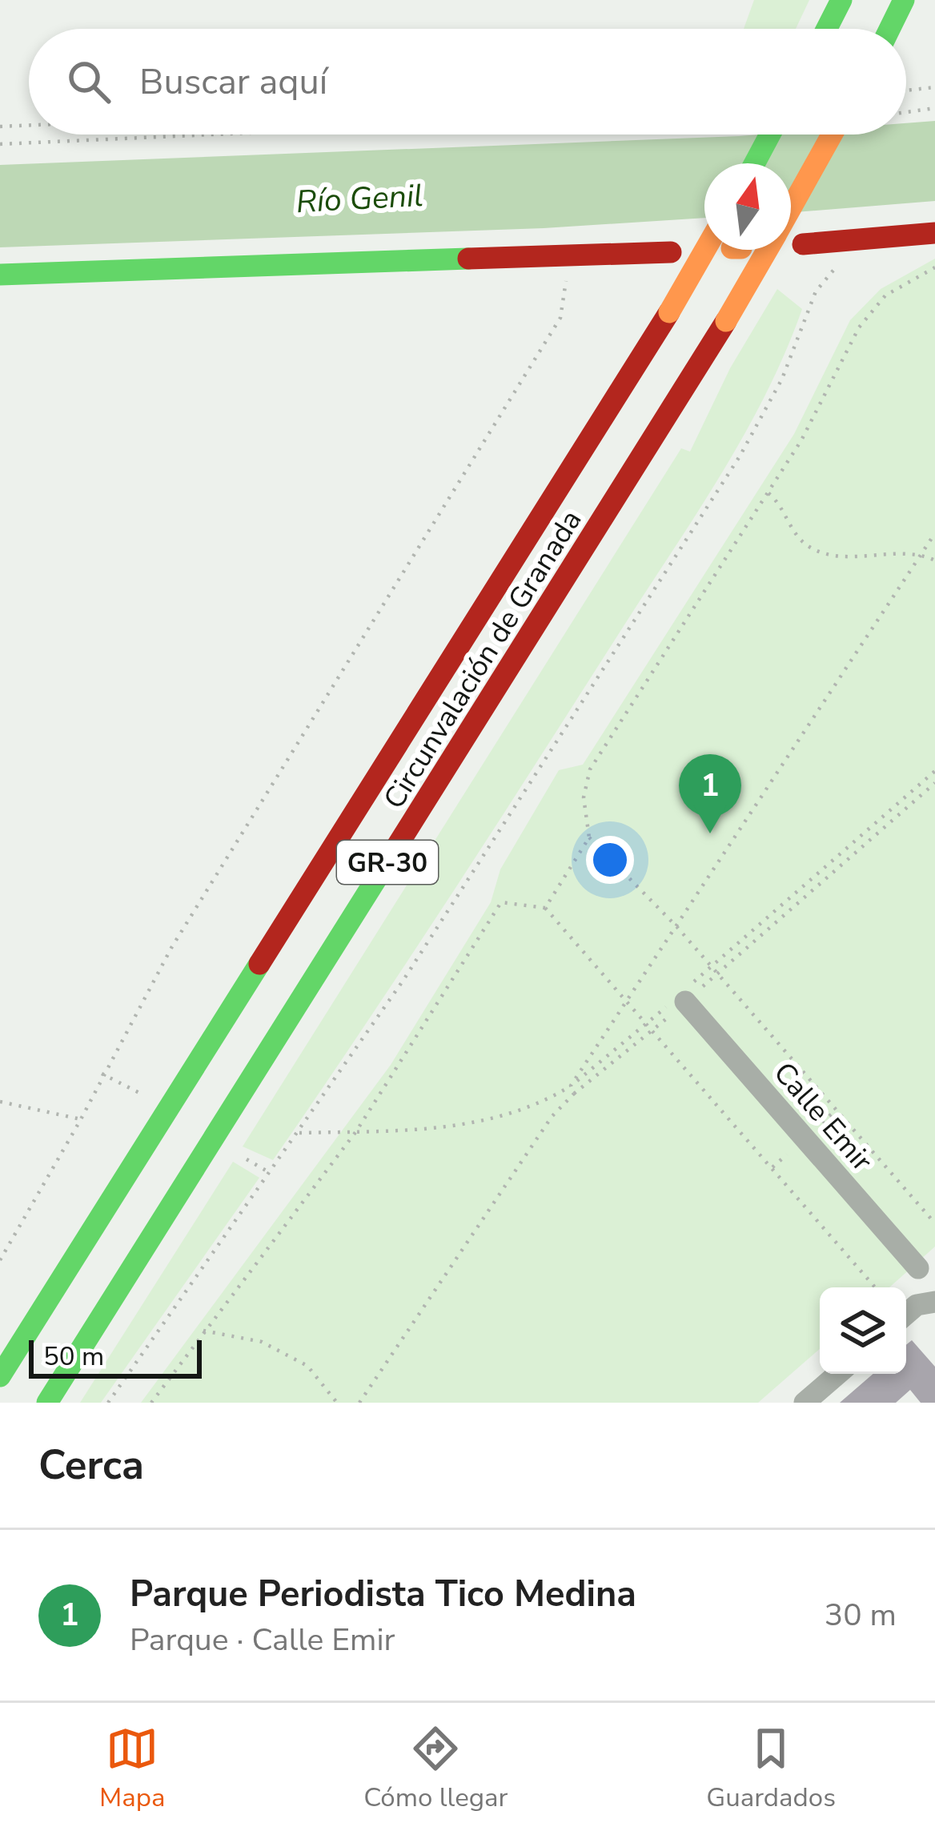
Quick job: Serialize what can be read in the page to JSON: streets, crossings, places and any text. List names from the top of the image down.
{
  "streets": {
    "main road": ["Circunvalación de Granada", "GR-30"],
    "street": ["Calle Emir"]
  },
  "water": ["Río Genil"],
  "scale_bar": "50 m",
  "north": "top",
  "page": {
    "search": "Buscar aquí",
    "pins": "1",
    "scale": "50 m",
    "heading": "Cerca",
    "list": [
      {
        "mark": "1",
        "name": "Parque Periodista Tico Medina",
        "note": "Parque · Calle Emir",
        "value": "30 m"
      }
    ],
    "nav": ["Mapa", "Cómo llegar", "Guardados"]
  }
}
